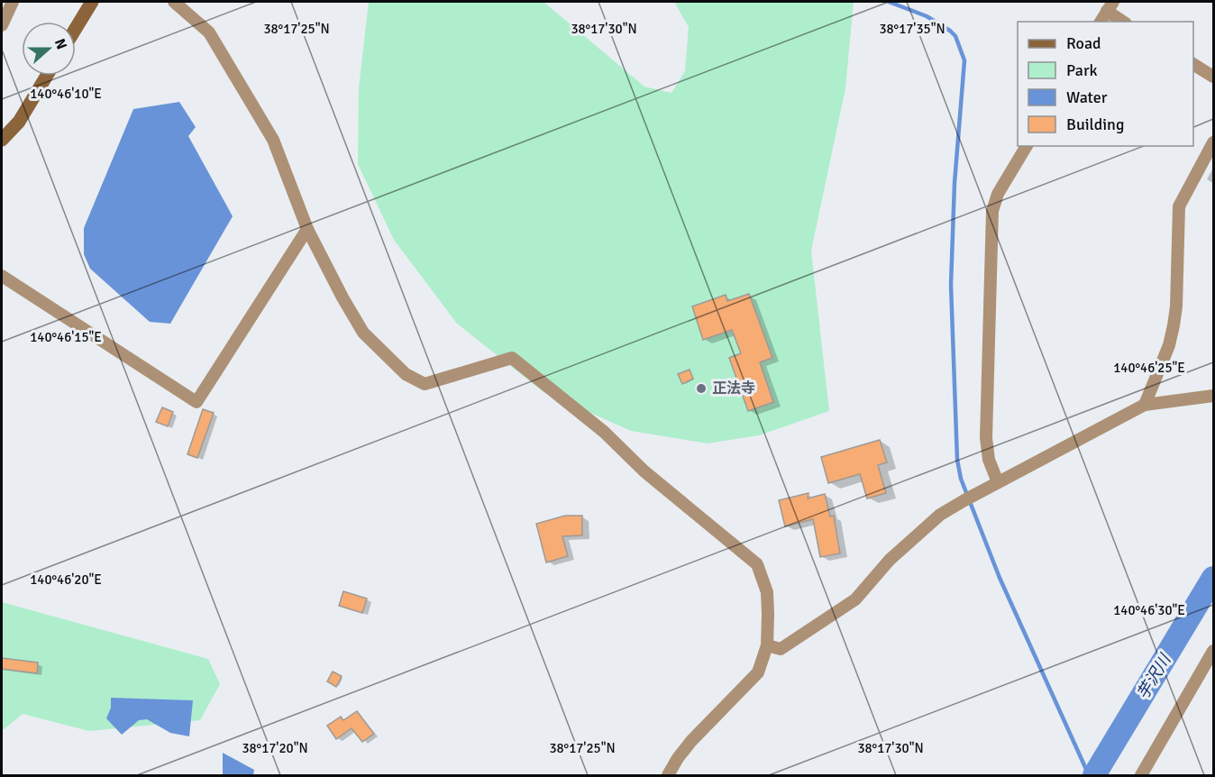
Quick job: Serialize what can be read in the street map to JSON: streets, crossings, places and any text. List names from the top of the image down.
{
  "water": ["芋沢川"],
  "places": ["正法寺"],
  "legend": [
    "Road",
    "Park",
    "Water",
    "Building"
  ],
  "north": "right",
  "coordinates": [
    "38°17'25\"N",
    "38°17'30\"N",
    "38°17'35\"N",
    "140°46'10\"E",
    "140°46'15\"E",
    "140°46'25\"E",
    "140°46'20\"E",
    "140°46'30\"E",
    "38°17'20\"N"
  ]
}
